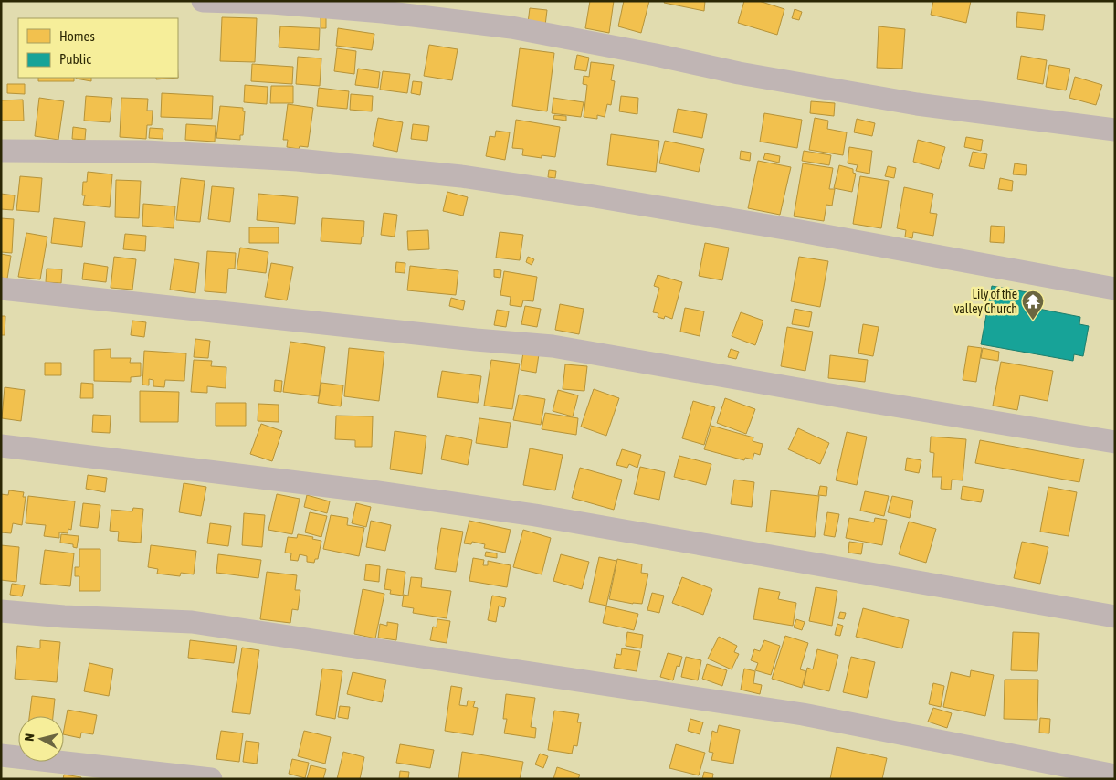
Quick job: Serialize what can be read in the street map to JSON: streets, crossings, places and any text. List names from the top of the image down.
{
  "places": {
    "temple": ["Lily of the valley Church"]
  },
  "legend": ["Homes", "Public"],
  "north": "left"
}
